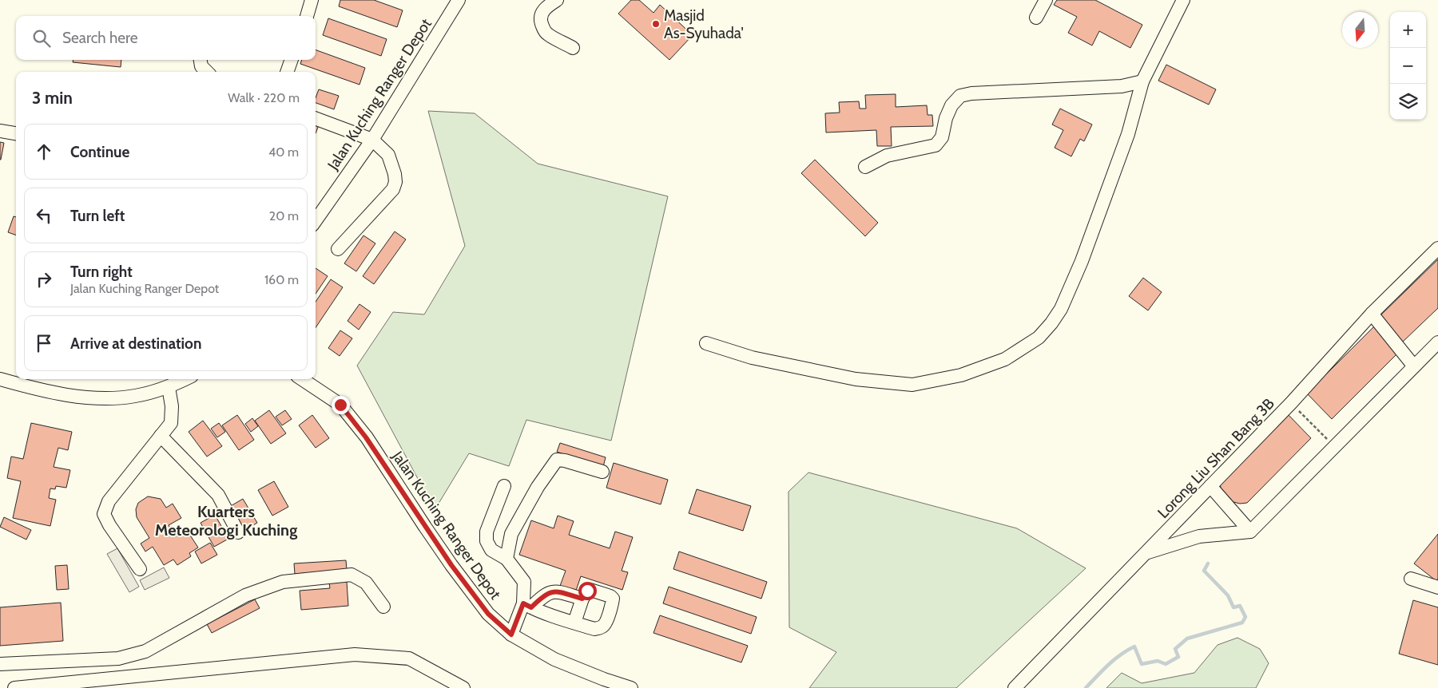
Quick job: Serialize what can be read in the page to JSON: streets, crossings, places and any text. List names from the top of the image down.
{
  "streets": {
    "street": ["Jalan Kuching Ranger Depot", "Lorong Liu Shan Bang 3B"]
  },
  "districts": ["Kuarters Meteorologi Kuching"],
  "places": ["Masjid As-Syuhada'"],
  "north": "bottom",
  "page": {
    "map_buttons": ["+", "−"],
    "search": "Search here",
    "heading": ["3 min", "Walk · 220 m"],
    "list": [
      ["Continue", "40 m"],
      ["Turn left", "20 m"],
      ["Turn right", "Jalan Kuching Ranger Depot", "160 m"],
      "Arrive at destination"
    ]
  }
}
